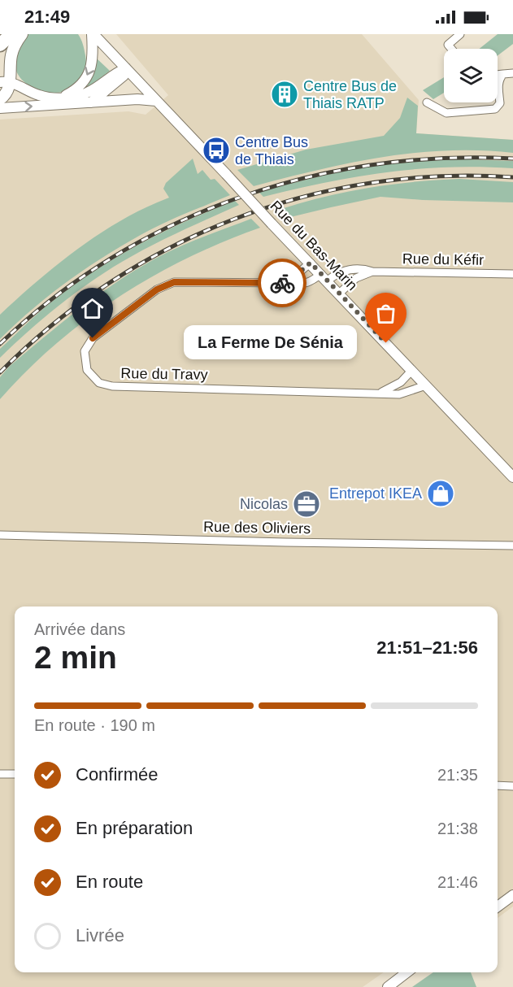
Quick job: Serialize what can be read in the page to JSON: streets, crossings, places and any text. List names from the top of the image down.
{
  "streets": {
    "main road": ["Rue du Bas-Marin"],
    "street": ["Rue du Kéfir", "Rue du Travy", "Rue des Oliviers"]
  },
  "crossings": [
    ["Rue du Bas-Marin", "Rue du Kéfir"],
    ["Rue du Bas-Marin", "Rue du Travy"],
    ["Rue du Kéfir", "Rue du Travy"]
  ],
  "places": {
    "building": ["Centre Bus de Thiais RATP"],
    "bus stop": ["Centre Bus de Thiais"],
    "other": ["La Ferme De Sénia"],
    "shop": ["Entrepot IKEA"],
    "office": ["Nicolas"]
  },
  "page": {
    "status": "21:49",
    "bubble": "La Ferme De Sénia",
    "heading": ["2 min", "Arrivée dans", "21:51–21:56"],
    "bar": "En route · 190 m",
    "list": [
      ["Confirmée", "21:35"],
      ["En préparation", "21:38"],
      ["En route", "21:46"],
      "Livrée"
    ]
  }
}
